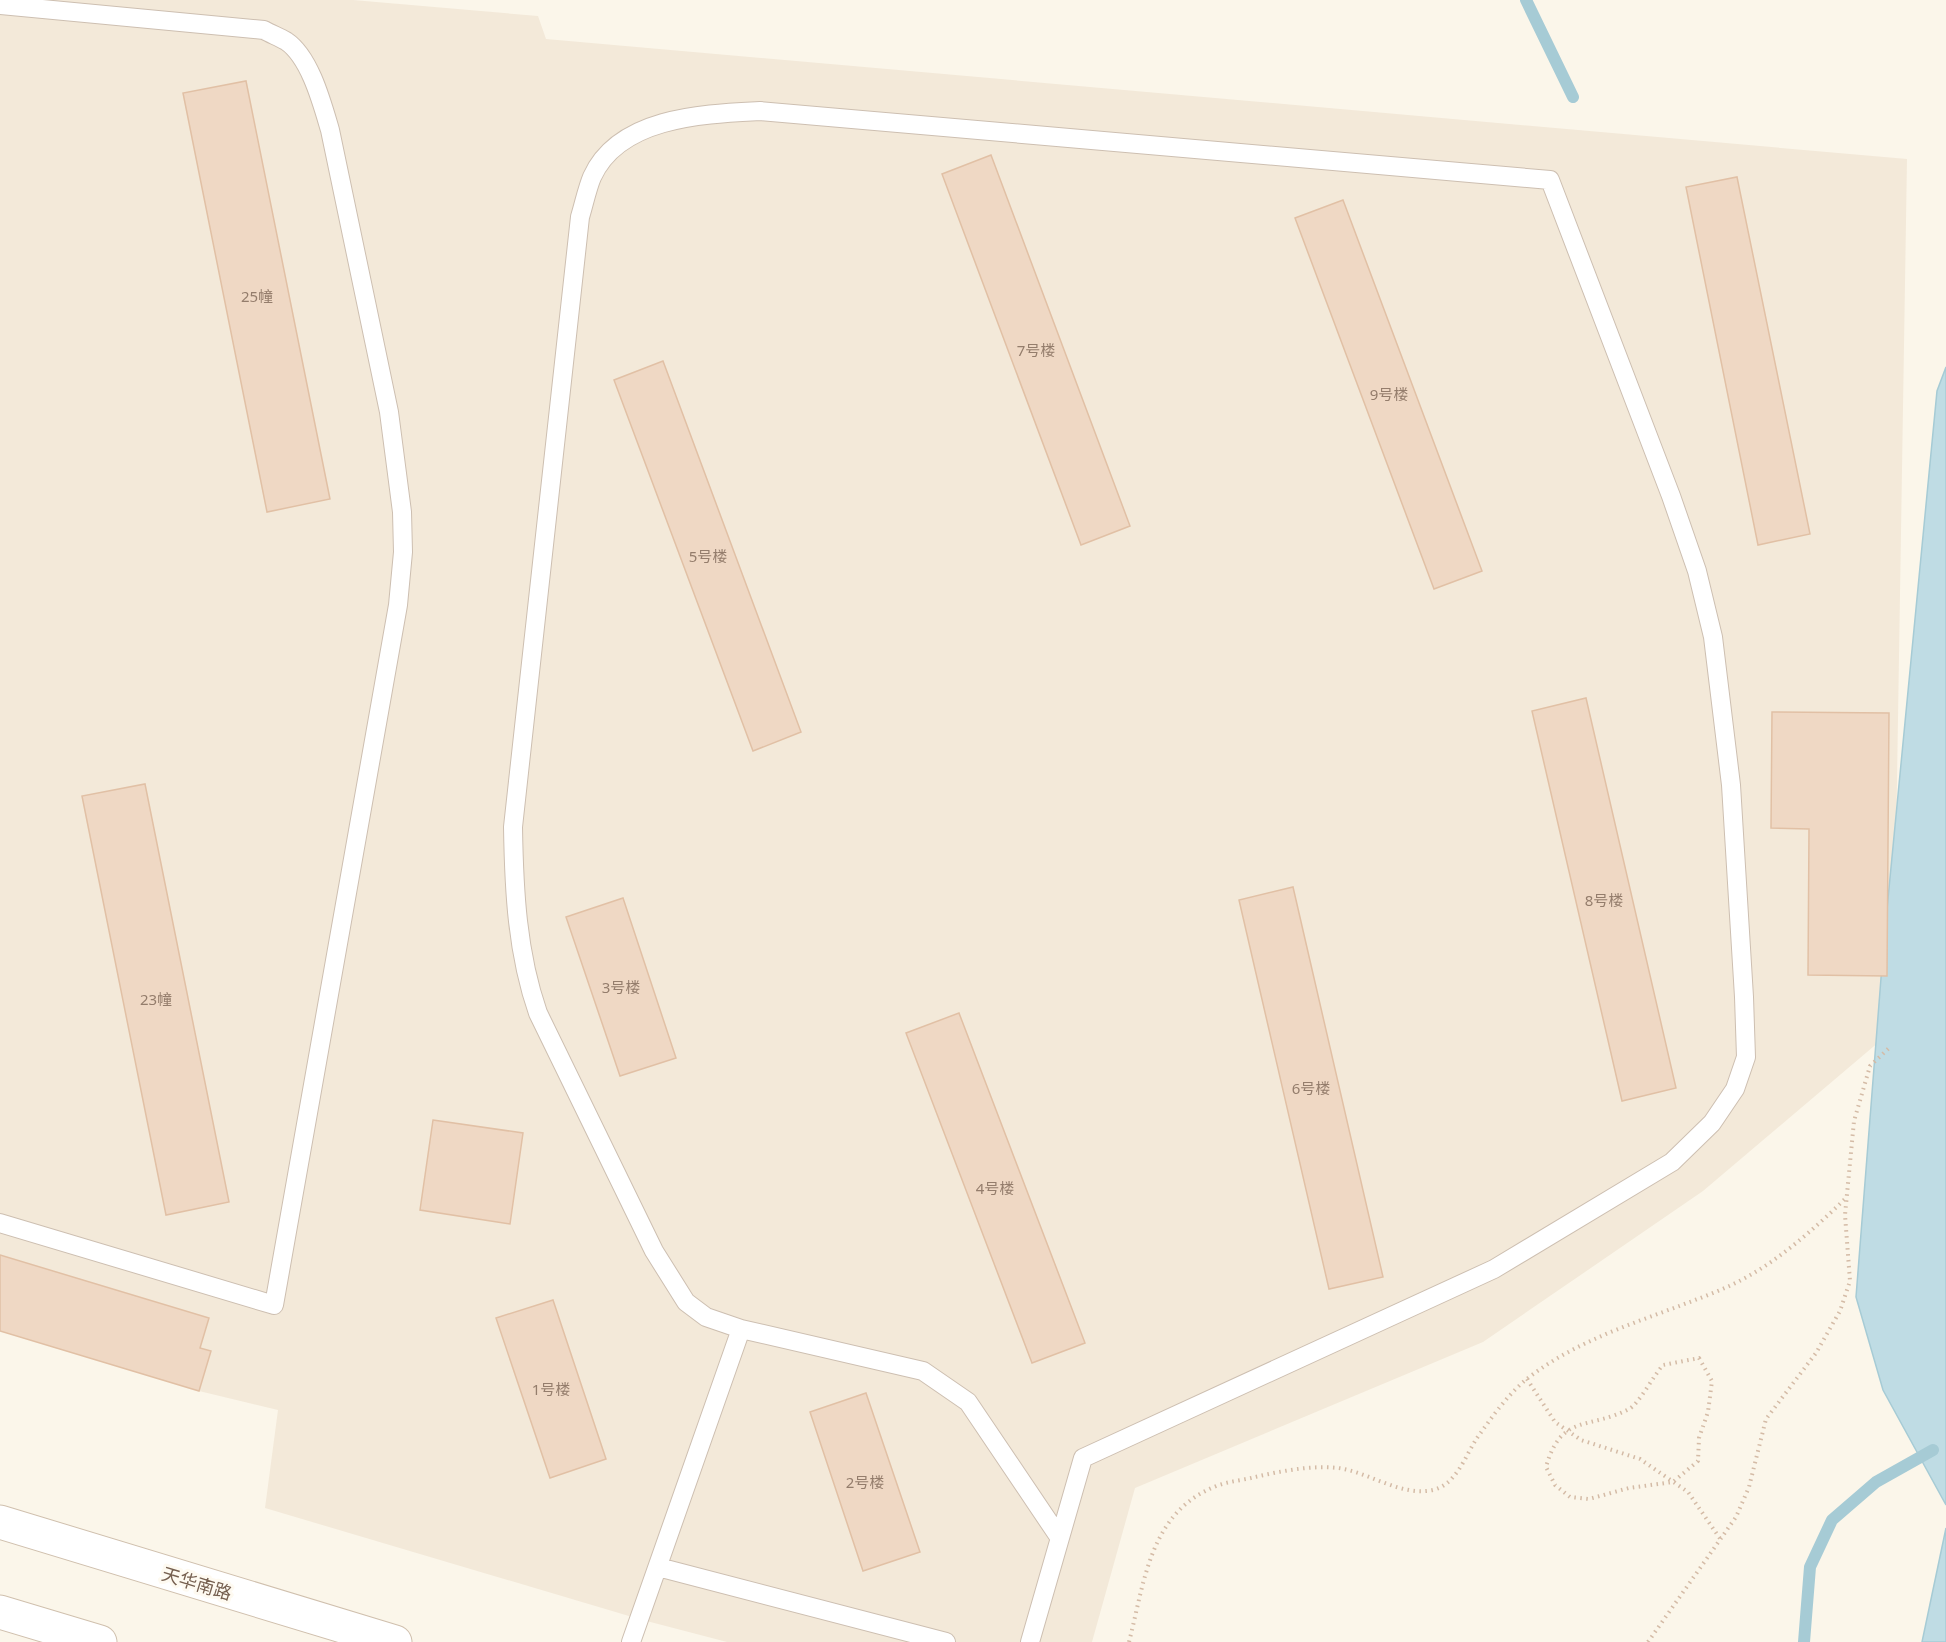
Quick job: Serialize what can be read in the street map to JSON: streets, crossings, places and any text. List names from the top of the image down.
{
  "streets": {
    "main road": ["天华南路"]
  },
  "house_numbers": [
    "25幢",
    "7号楼",
    "9号楼",
    "5号楼",
    "8号楼",
    "3号楼",
    "23幢",
    "6号楼",
    "4号楼",
    "1号楼",
    "2号楼"
  ]
}
